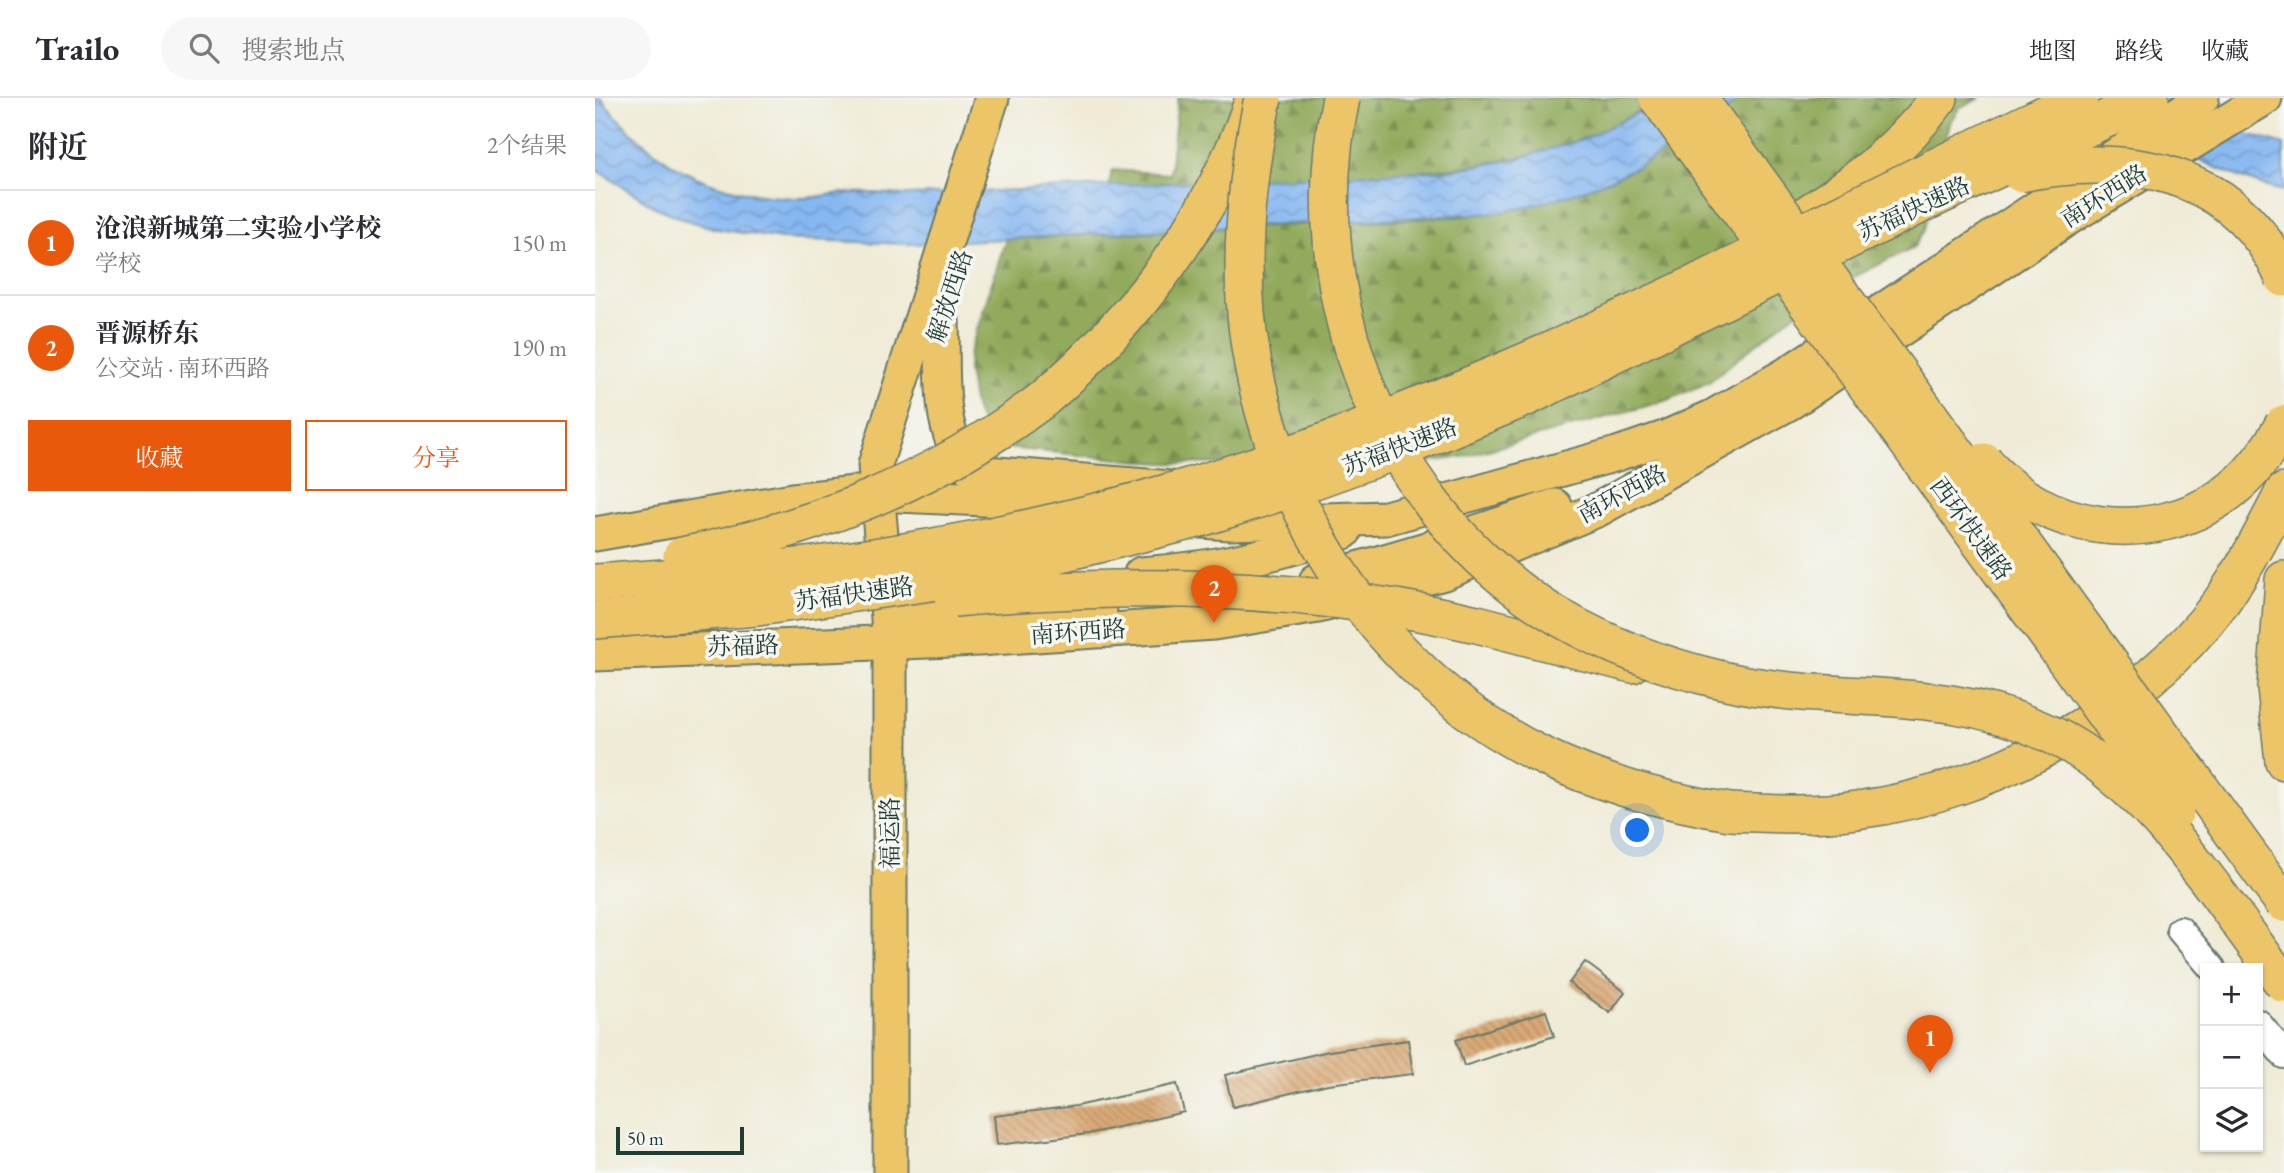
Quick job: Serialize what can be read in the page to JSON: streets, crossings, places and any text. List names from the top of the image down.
{
  "streets": {
    "highway": ["苏福快速路", "西环快速路"],
    "main road": [
      "南环西路",
      "解放西路",
      "苏福路",
      "福运路"
    ]
  },
  "crossings": [
    ["南环西路", "解放西路"],
    ["南环西路", "苏福路"],
    ["南环西路", "福运路"],
    ["苏福快速路", "苏福路"],
    ["解放西路", "福运路"],
    ["苏福路", "福运路"]
  ],
  "scale_bar": "50 m",
  "page": {
    "header": "Trailo",
    "search": "搜索地点",
    "nav": ["地图", "路线", "收藏"],
    "heading": ["附近", "2个结果"],
    "list": [
      {
        "mark": "1",
        "name": "沧浪新城第二实验小学校",
        "note": "学校",
        "value": "150 m"
      },
      {
        "mark": "2",
        "name": "晋源桥东",
        "note": "公交站 · 南环西路",
        "value": "190 m"
      }
    ],
    "buttons": ["收藏", "分享"],
    "pins": ["2", "1"],
    "map_buttons": ["+", "−"],
    "scale": "50 m"
  }
}
